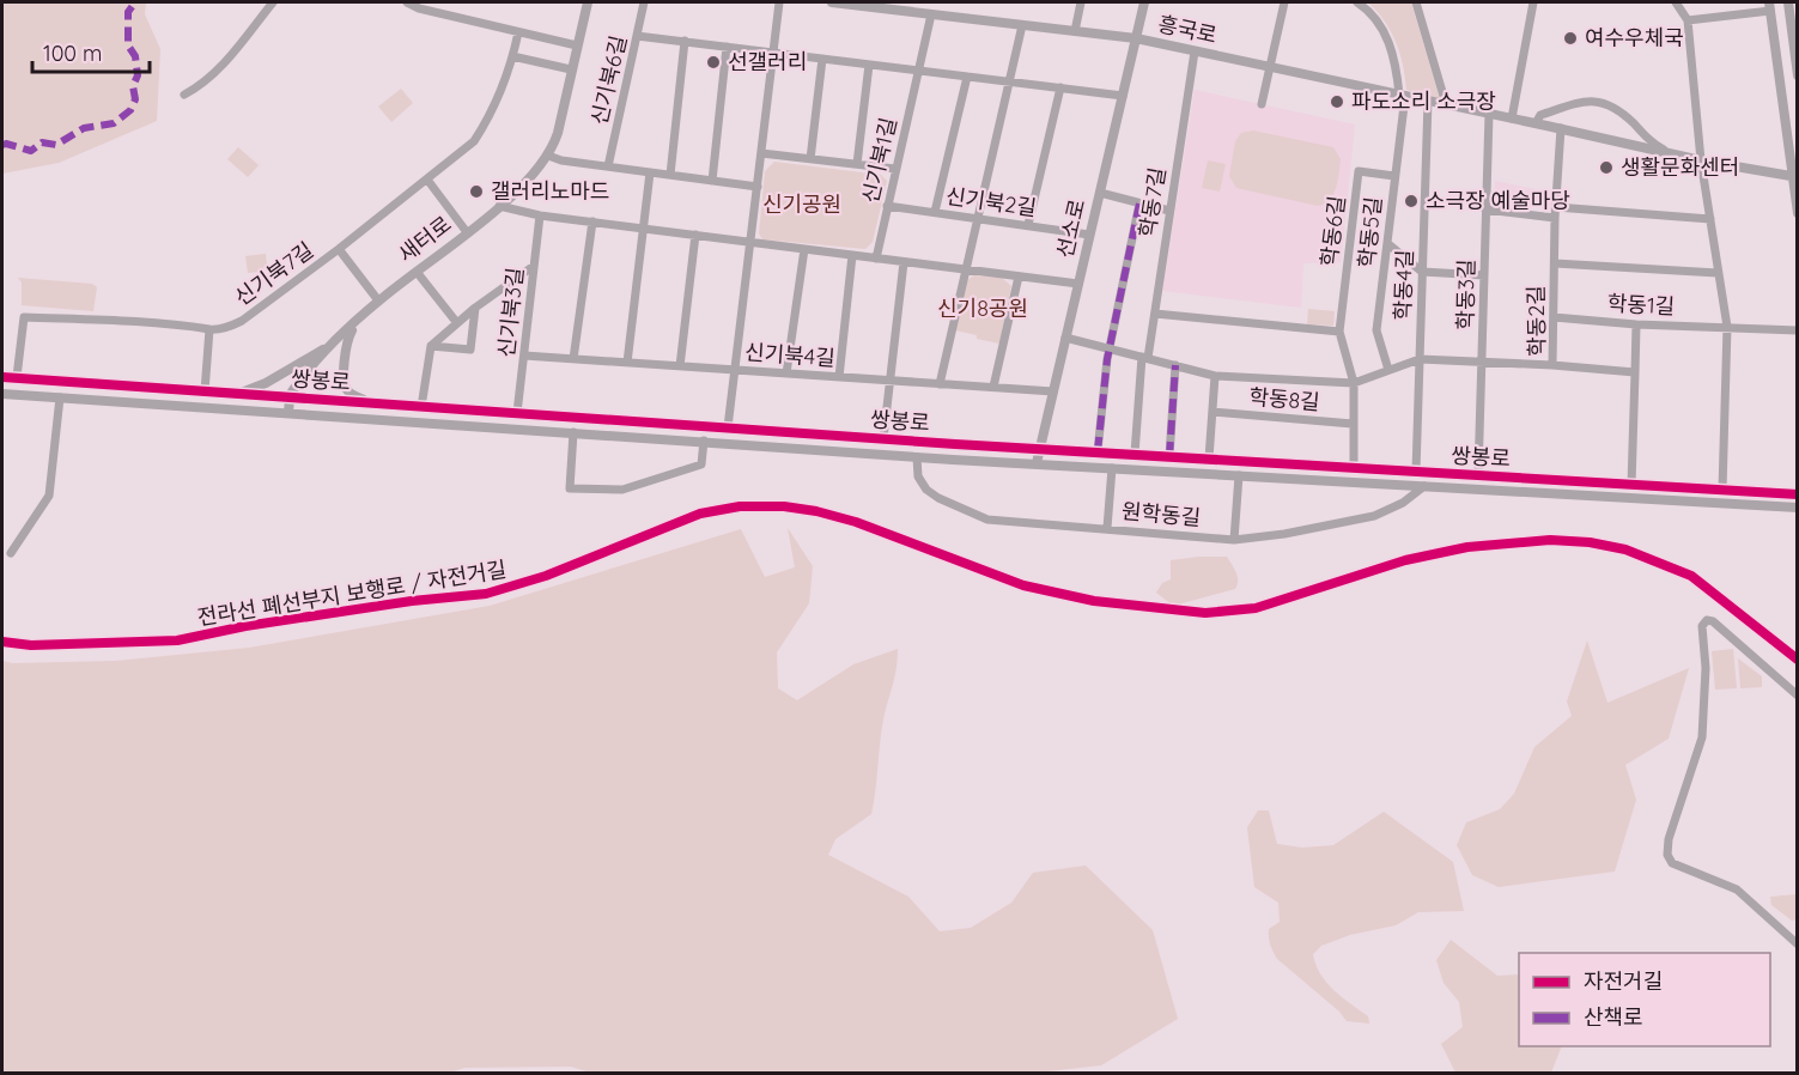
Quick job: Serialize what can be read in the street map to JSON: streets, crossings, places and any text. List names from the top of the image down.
{
  "streets": {
    "street": [
      "흥국로",
      "신기북6길",
      "신기북1길",
      "신기북2길",
      "학동7길",
      "선소로",
      "학동6길",
      "학동5길",
      "새터로",
      "신기북7길",
      "학동4길",
      "학동3길",
      "학동1길",
      "신기북3길",
      "학동2길",
      "신기북4길",
      "쌍봉로",
      "학동8길",
      "원학동길"
    ],
    "cycle path": ["전라선 폐선부지 보행로 / 자전거길"]
  },
  "crossings": [
    ["흥국로", "신기북1길"],
    ["흥국로", "학동7길"],
    ["흥국로", "선소로"],
    ["흥국로", "학동5길"],
    ["흥국로", "학동4길"],
    ["흥국로", "학동3길"],
    ["흥국로", "학동2길"],
    ["신기북1길", "신기북2길"],
    ["신기북2길", "선소로"],
    ["학동7길", "학동8길"],
    ["선소로", "신기북4길"],
    ["선소로", "쌍봉로"],
    ["선소로", "학동8길"],
    ["학동6길", "학동5길"],
    ["학동6길", "학동8길"],
    ["학동5길", "학동8길"],
    ["새터로", "쌍봉로"],
    ["신기북7길", "쌍봉로"],
    ["학동4길", "쌍봉로"],
    ["학동4길", "학동8길"],
    ["학동3길", "쌍봉로"],
    ["학동1길", "학동2길"],
    ["신기북3길", "신기북4길"],
    ["신기북3길", "쌍봉로"],
    ["쌍봉로", "원학동길"]
  ],
  "parks": ["신기공원", "신기8공원"],
  "places": [
    "여수우체국",
    "선갤러리",
    "파도소리 소극장",
    "생활문화센터",
    "갤러리노마드",
    "소극장 예술마당"
  ],
  "legend": ["자전거길", "산책로"],
  "scale_bar": "100 m"
}
